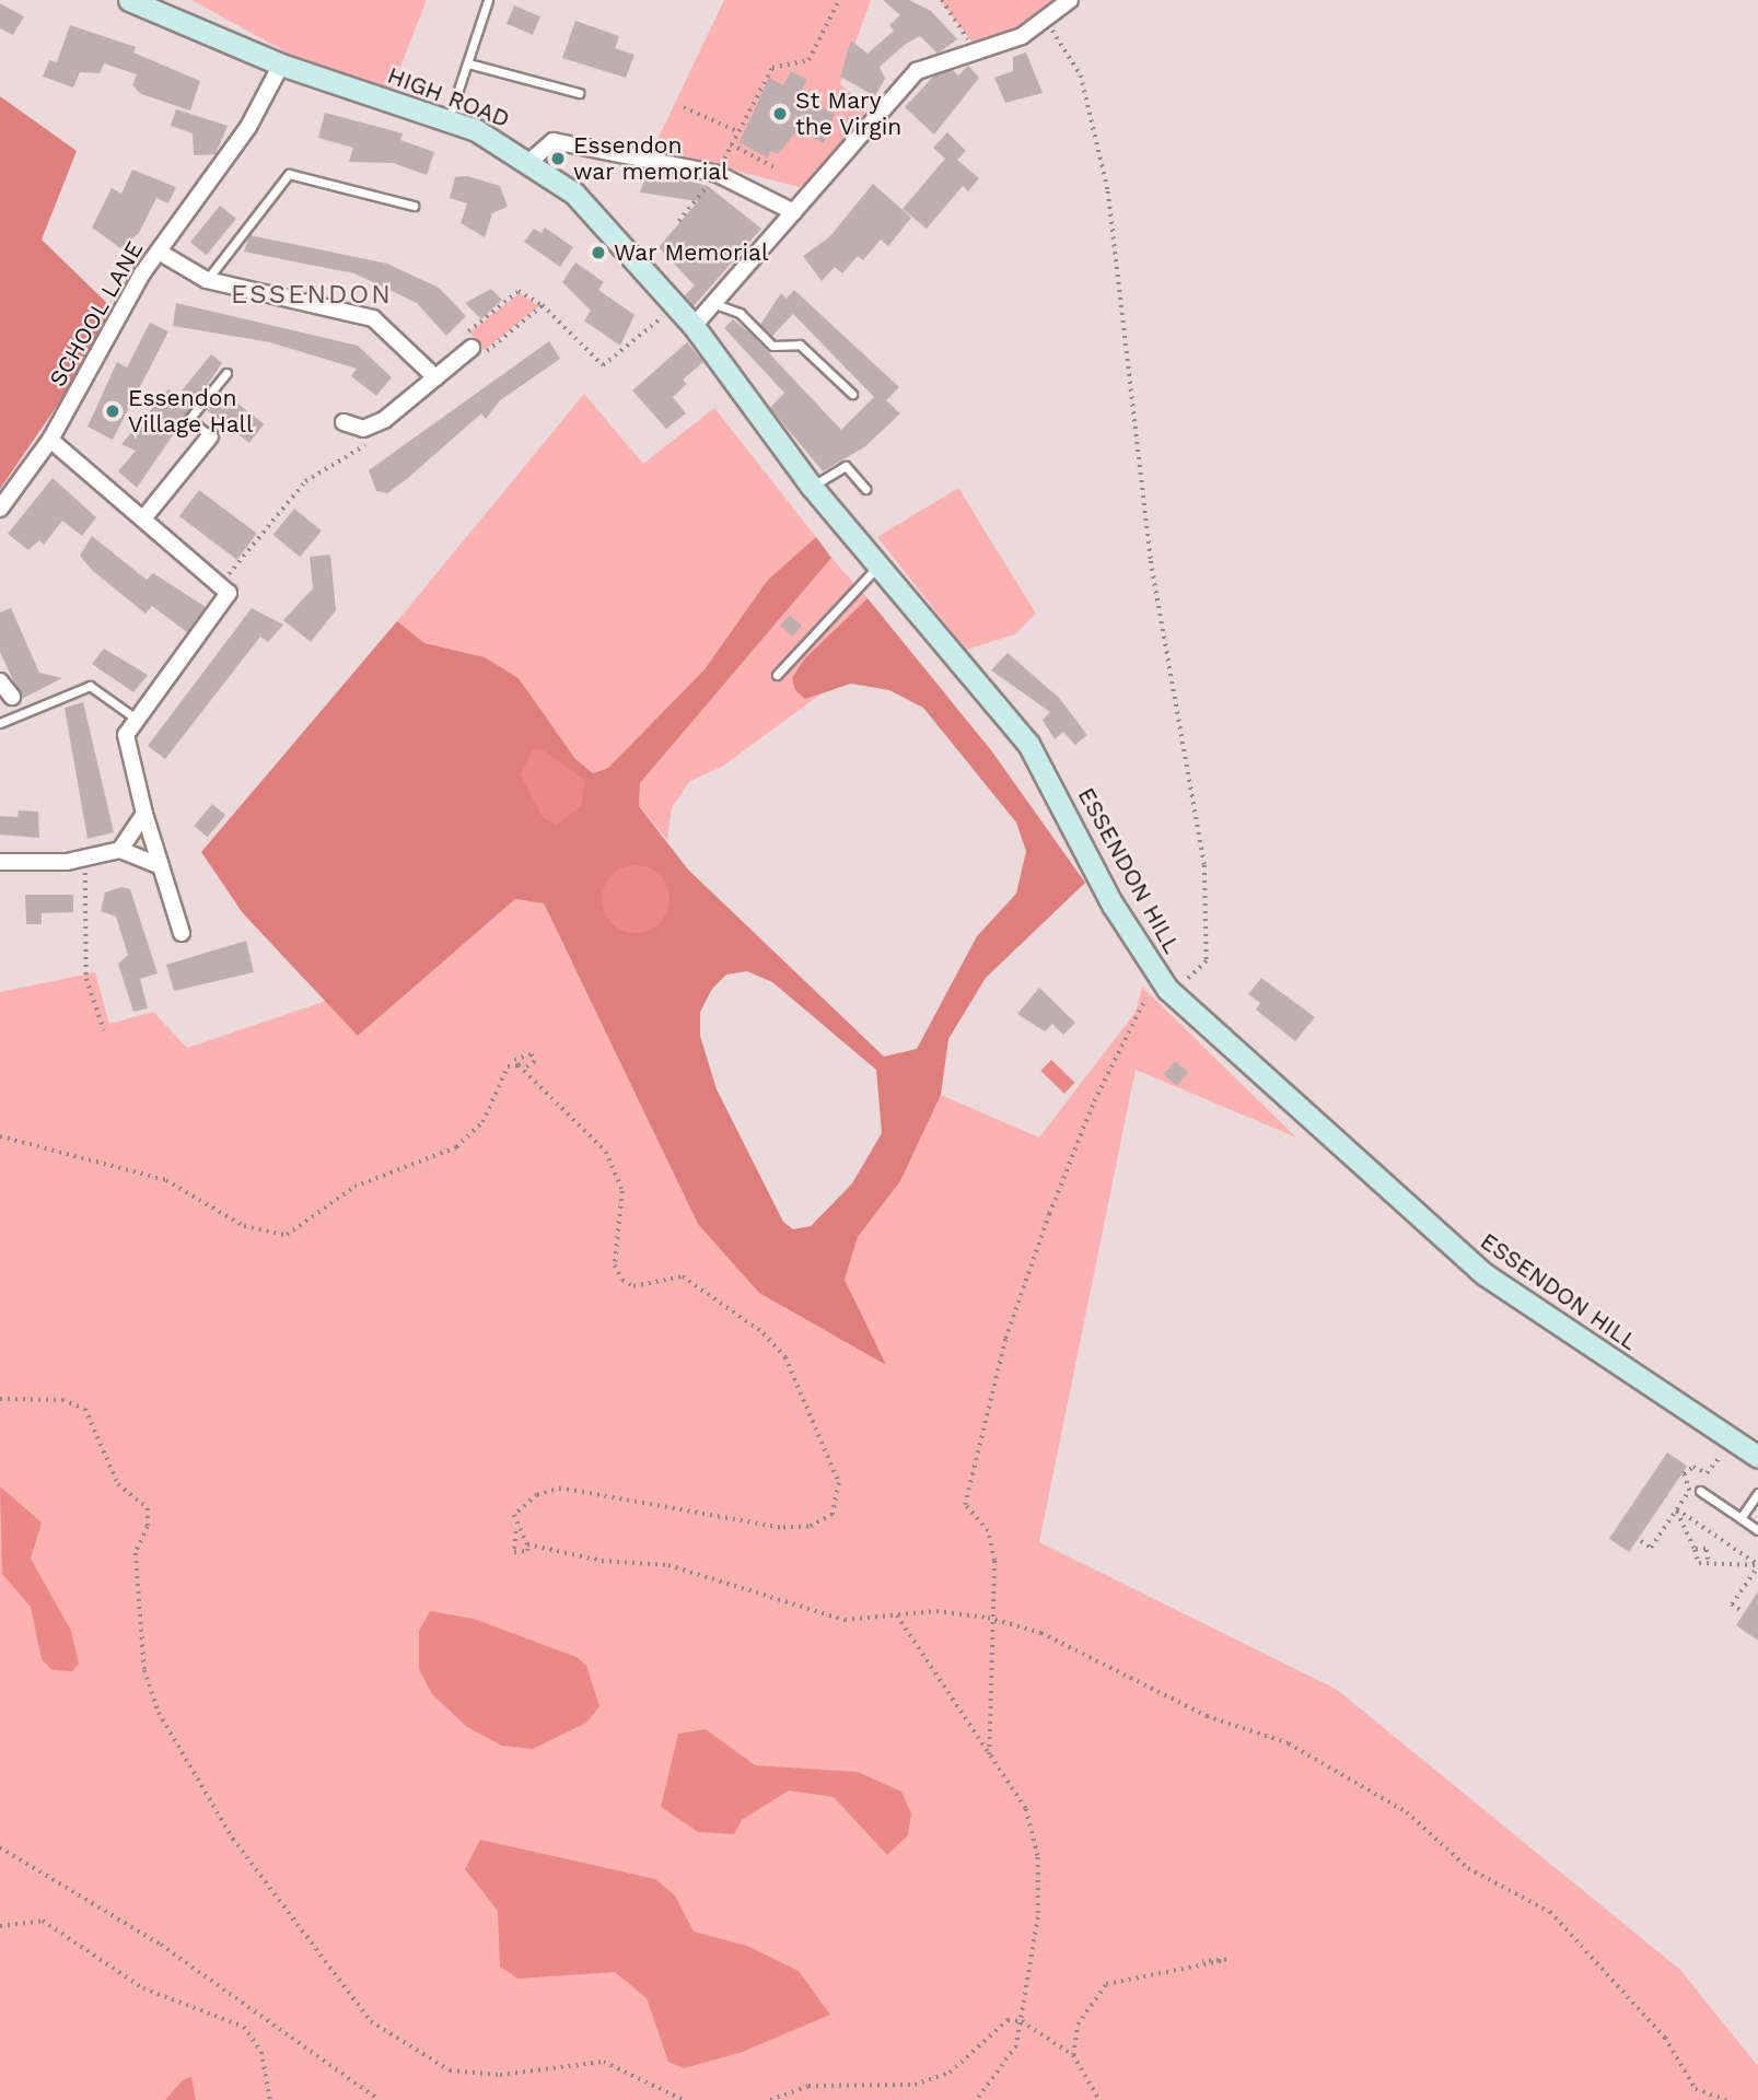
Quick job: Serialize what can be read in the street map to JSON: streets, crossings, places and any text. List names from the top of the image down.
{
  "streets": {
    "main road": ["HIGH ROAD", "ESSENDON HILL"],
    "street": ["SCHOOL LANE"]
  },
  "crossings": [
    ["HIGH ROAD", "SCHOOL LANE"],
    ["HIGH ROAD", "ESSENDON HILL"]
  ],
  "districts": ["ESSENDON"],
  "places": [
    "St Mary the Virgin",
    "Essendon war memorial",
    "War Memorial",
    "Essendon Village Hall"
  ]
}
